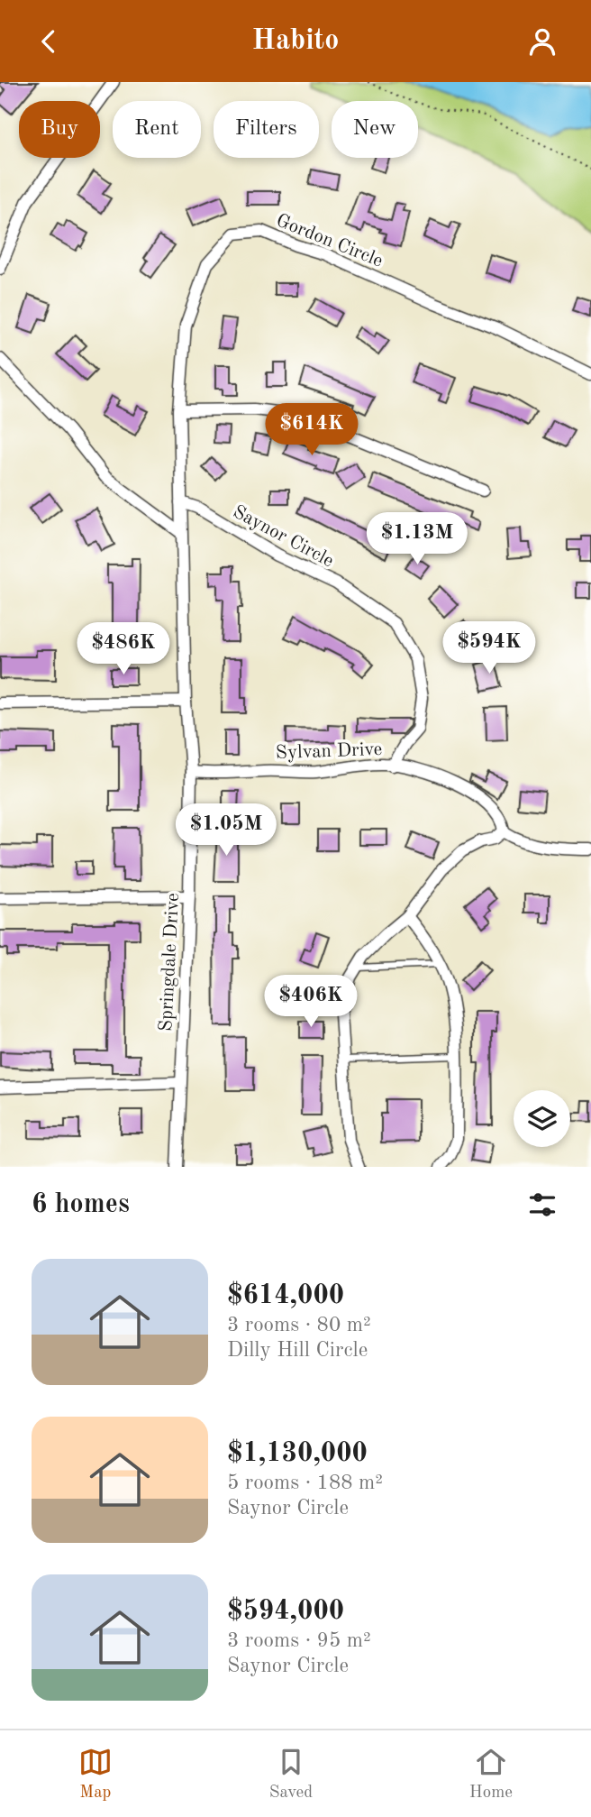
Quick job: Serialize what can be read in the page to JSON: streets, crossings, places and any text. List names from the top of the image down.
{
  "streets": {
    "street": [
      "Gordon Circle",
      "Saynor Circle",
      "Sylvan Drive",
      "Springdale Drive"
    ]
  },
  "crossings": [
    ["Gordon Circle", "Saynor Circle"],
    ["Gordon Circle", "Springdale Drive"],
    ["Saynor Circle", "Sylvan Drive"],
    ["Sylvan Drive", "Springdale Drive"]
  ],
  "page": {
    "header": "Habito",
    "chip": [
      "Buy",
      "Rent",
      "Filters",
      "New"
    ],
    "price": [
      "$614K",
      "$1.13M",
      "$594K",
      "$486K",
      "$1.05M",
      "$406K"
    ],
    "heading": "6 homes",
    "list": [
      {
        "name": "$614,000",
        "note": "3 rooms · 80 m² · Dilly Hill Circle"
      },
      {
        "name": "$1,130,000",
        "note": "5 rooms · 188 m² · Saynor Circle"
      },
      {
        "name": "$594,000",
        "note": "3 rooms · 95 m² · Saynor Circle"
      }
    ],
    "tabs": ["Map", "Saved", "Home"]
  }
}
